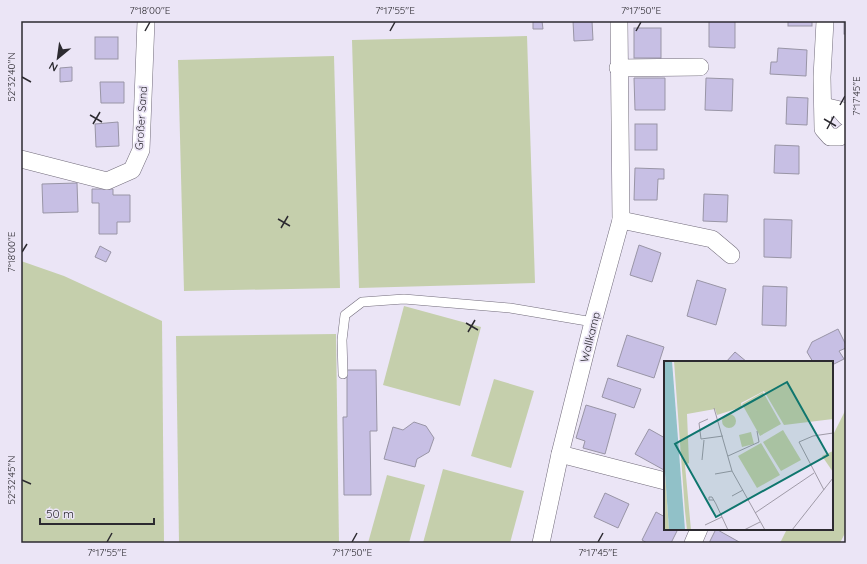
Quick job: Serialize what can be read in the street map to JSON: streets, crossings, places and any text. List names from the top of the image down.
{
  "streets": {
    "street": ["Großer Sand", "Wallkamp"]
  },
  "scale_bar": "50 m",
  "north": "bottom left",
  "coordinates": [
    "7°18'00\"E",
    "7°17'55\"E",
    "7°17'50\"E",
    "52°32'40\"N",
    "7°17'45\"E",
    "52°32'45\"N"
  ]
}
